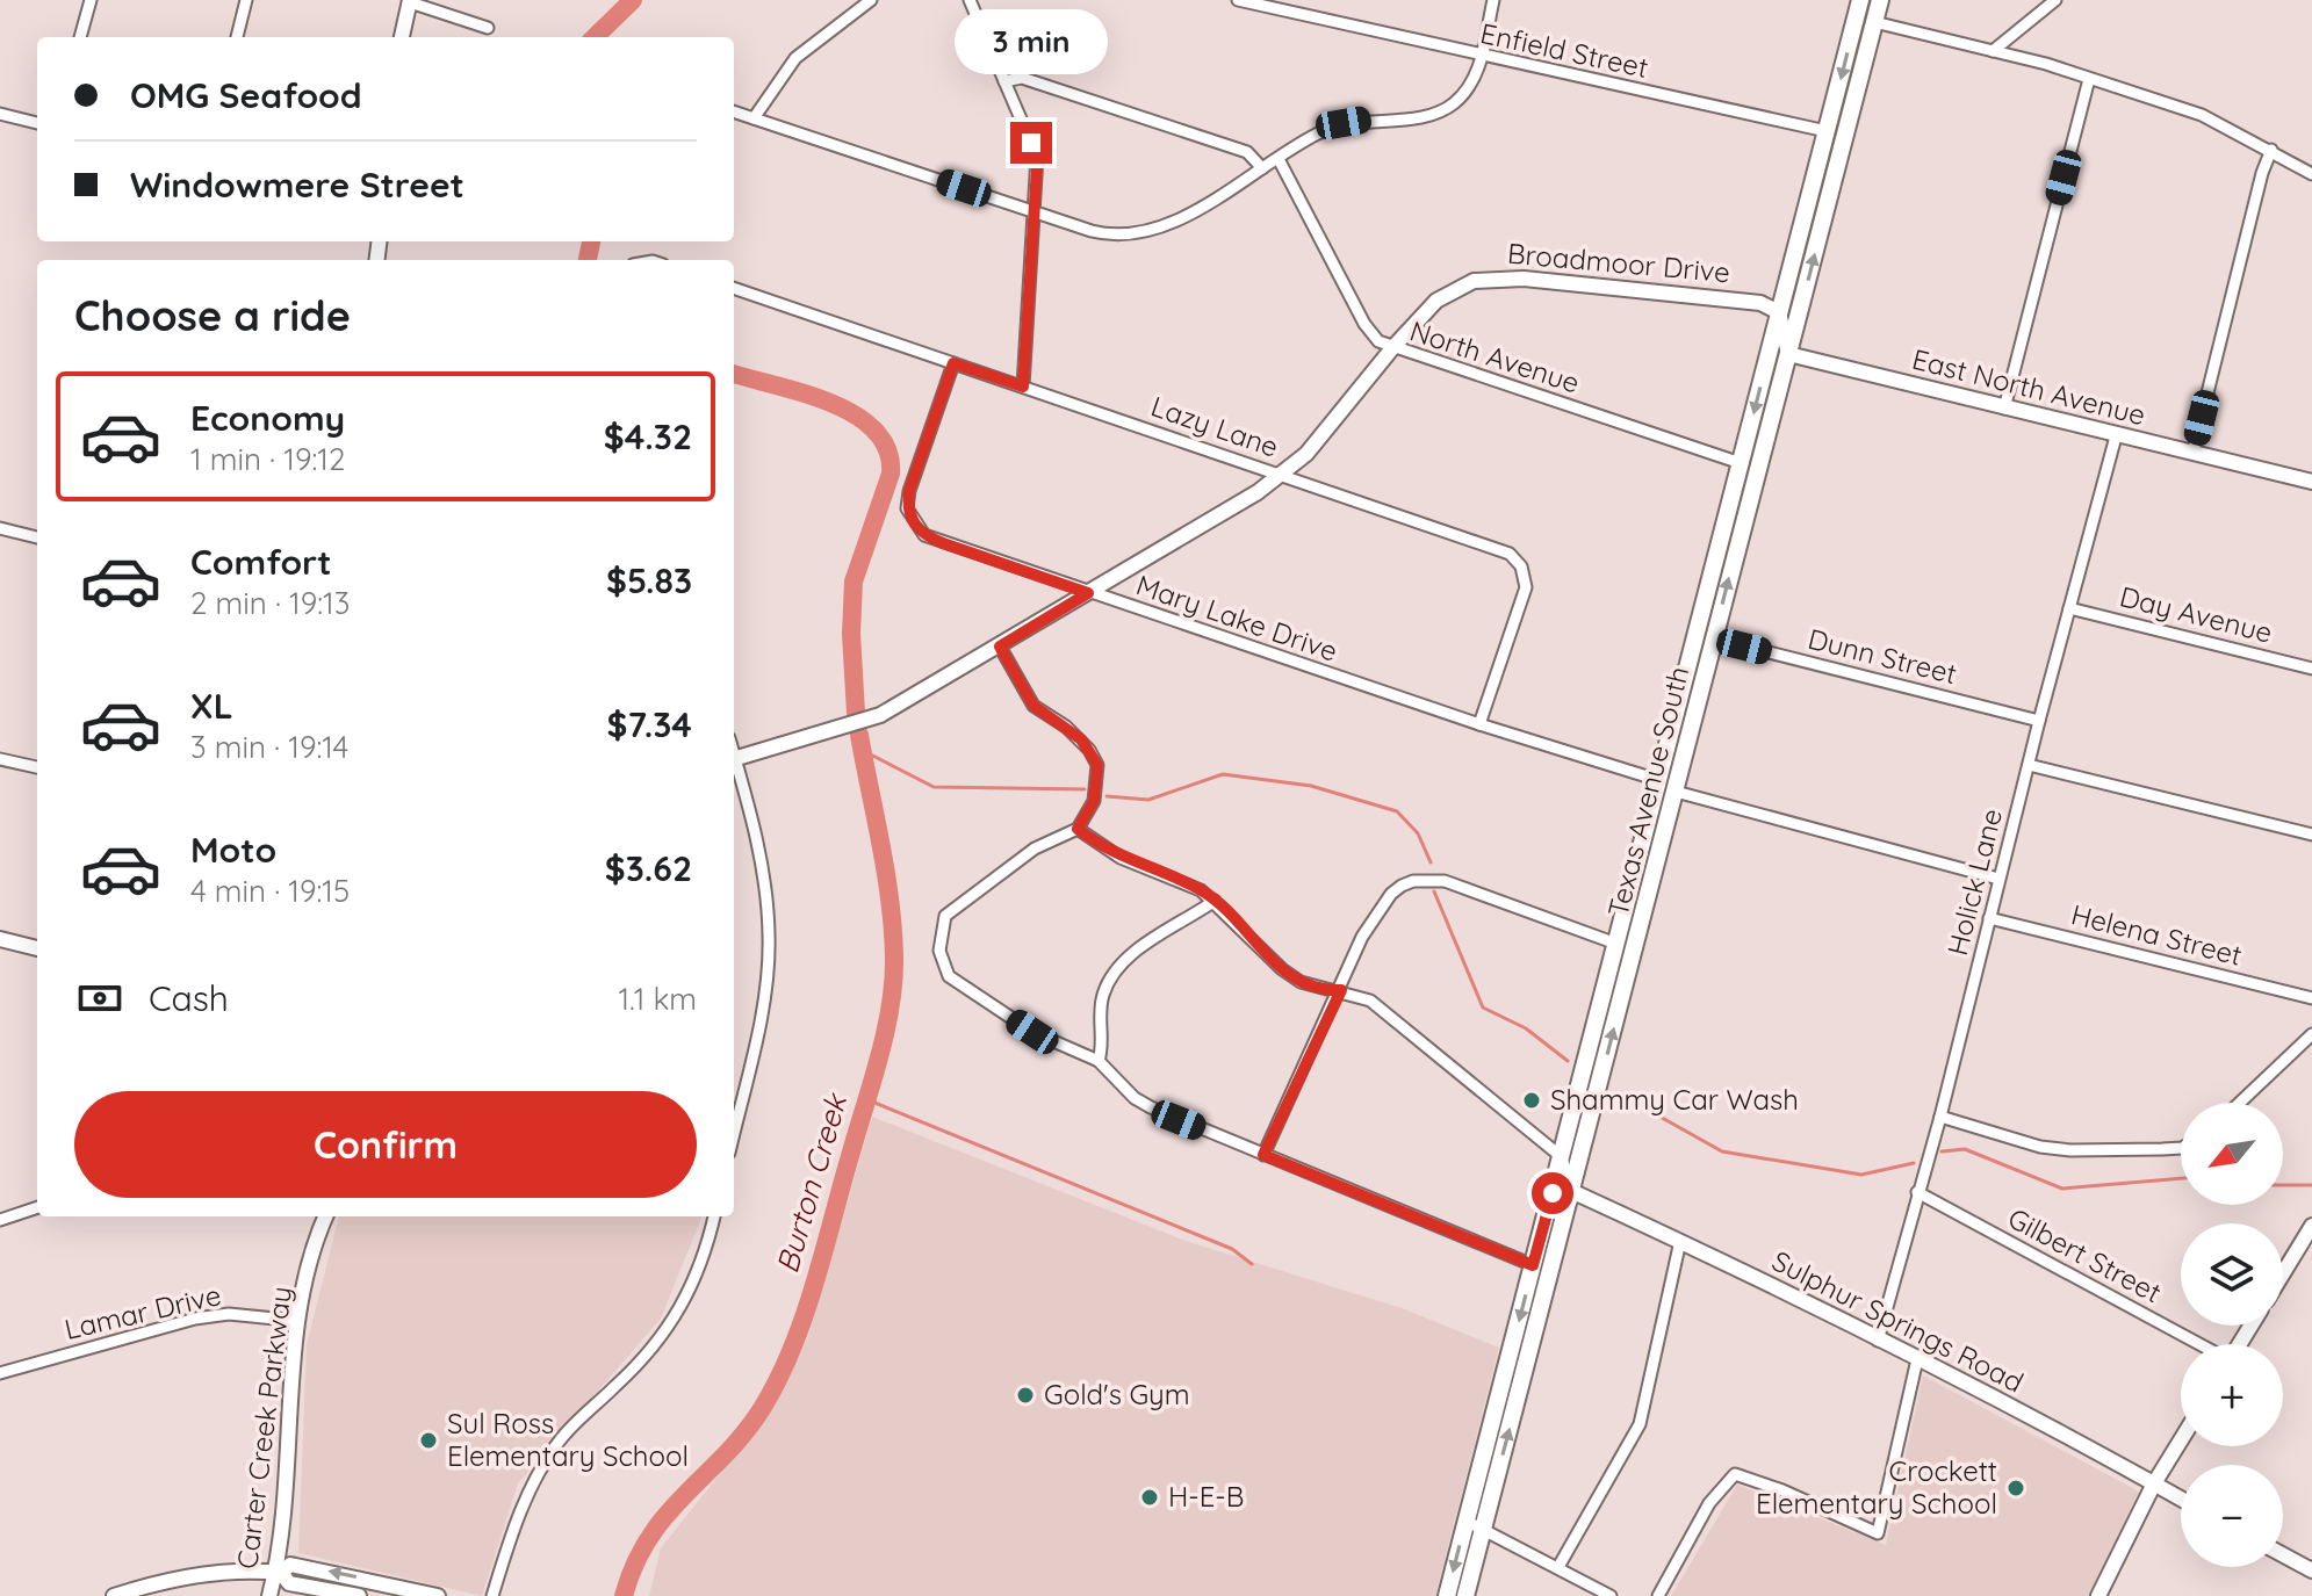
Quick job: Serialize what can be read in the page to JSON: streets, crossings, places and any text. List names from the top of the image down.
{
  "streets": {
    "main road": ["Texas Avenue South"],
    "street": [
      "Enfield Street",
      "Broadmoor Drive",
      "North Avenue",
      "East North Avenue",
      "Lazy Lane",
      "Day Avenue",
      "Mary Lake Drive",
      "Dunn Street",
      "Holick Lane",
      "Helena Street",
      "Gilbert Street",
      "Lamar Drive",
      "Sulphur Springs Road",
      "Carter Creek Parkway"
    ]
  },
  "crossings": [
    ["Enfield Street", "Texas Avenue South"],
    ["Broadmoor Drive", "North Avenue"],
    ["Broadmoor Drive", "Lazy Lane"],
    ["Broadmoor Drive", "Mary Lake Drive"],
    ["Broadmoor Drive", "Texas Avenue South"],
    ["North Avenue", "Texas Avenue South"],
    ["East North Avenue", "Texas Avenue South"],
    ["East North Avenue", "Holick Lane"],
    ["Lazy Lane", "Mary Lake Drive"],
    ["Day Avenue", "Holick Lane"],
    ["Mary Lake Drive", "Texas Avenue South"],
    ["Dunn Street", "Texas Avenue South"],
    ["Dunn Street", "Holick Lane"],
    ["Texas Avenue South", "Sulphur Springs Road"],
    ["Holick Lane", "Helena Street"],
    ["Holick Lane", "Gilbert Street"],
    ["Holick Lane", "Sulphur Springs Road"],
    ["Lamar Drive", "Carter Creek Parkway"]
  ],
  "water": ["Burton Creek"],
  "places": [
    "Shammy Car Wash",
    "Gold's Gym",
    "Sul Ross Elementary School",
    "Crockett Elementary School",
    "H-E-B"
  ],
  "north": "bottom left",
  "page": {
    "bubble": "3 min",
    "banner": ["OMG Seafood", "Windowmere Street"],
    "heading": "Choose a ride",
    "list": [
      {
        "name": "Economy",
        "note": "1 min · 19:12",
        "value": "$4.32"
      },
      {
        "name": "Comfort",
        "note": "2 min · 19:13",
        "value": "$5.83"
      },
      {
        "name": "XL",
        "note": "3 min · 19:14",
        "value": "$7.34"
      },
      {
        "name": "Moto",
        "note": "4 min · 19:15",
        "value": "$3.62"
      }
    ],
    "pay": ["Cash", "1.1 km"],
    "buttons": "Confirm",
    "map_buttons": ["+", "−"]
  }
}
